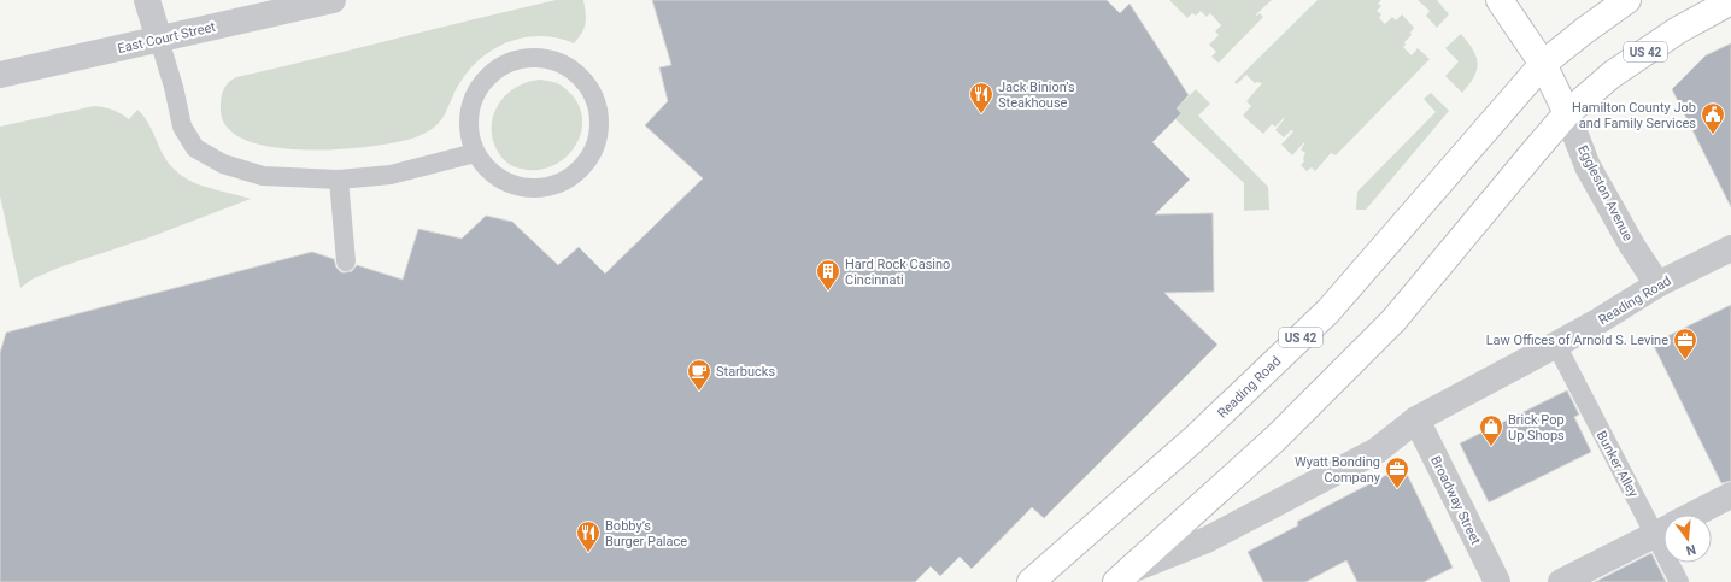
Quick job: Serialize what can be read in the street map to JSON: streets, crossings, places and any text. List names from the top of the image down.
{
  "streets": {
    "main road": ["US 42", "Eggleston Avenue", "Reading Road"],
    "street": ["East Court Street", "Broadway Street"],
    "lane": ["Bunker Alley"]
  },
  "crossings": [
    ["US 42", "Eggleston Avenue"],
    ["US 42", "Reading Road"],
    ["Eggleston Avenue", "Reading Road"],
    ["Reading Road", "Bunker Alley"],
    ["Reading Road", "Broadway Street"]
  ],
  "places": {
    "restaurant": ["Jack Binion’s Steakhouse", "Bobby’s Burger Palace"],
    "public building": ["Hamilton County Job and Family Services"],
    "building": ["Hard Rock Casino Cincinnati"],
    "office": ["Law Offices of Arnold S. Levine", "Wyatt Bonding Company"],
    "cafe": ["Starbucks"],
    "shop": ["Brick Pop Up Shops"]
  },
  "north": "bottom"
}
